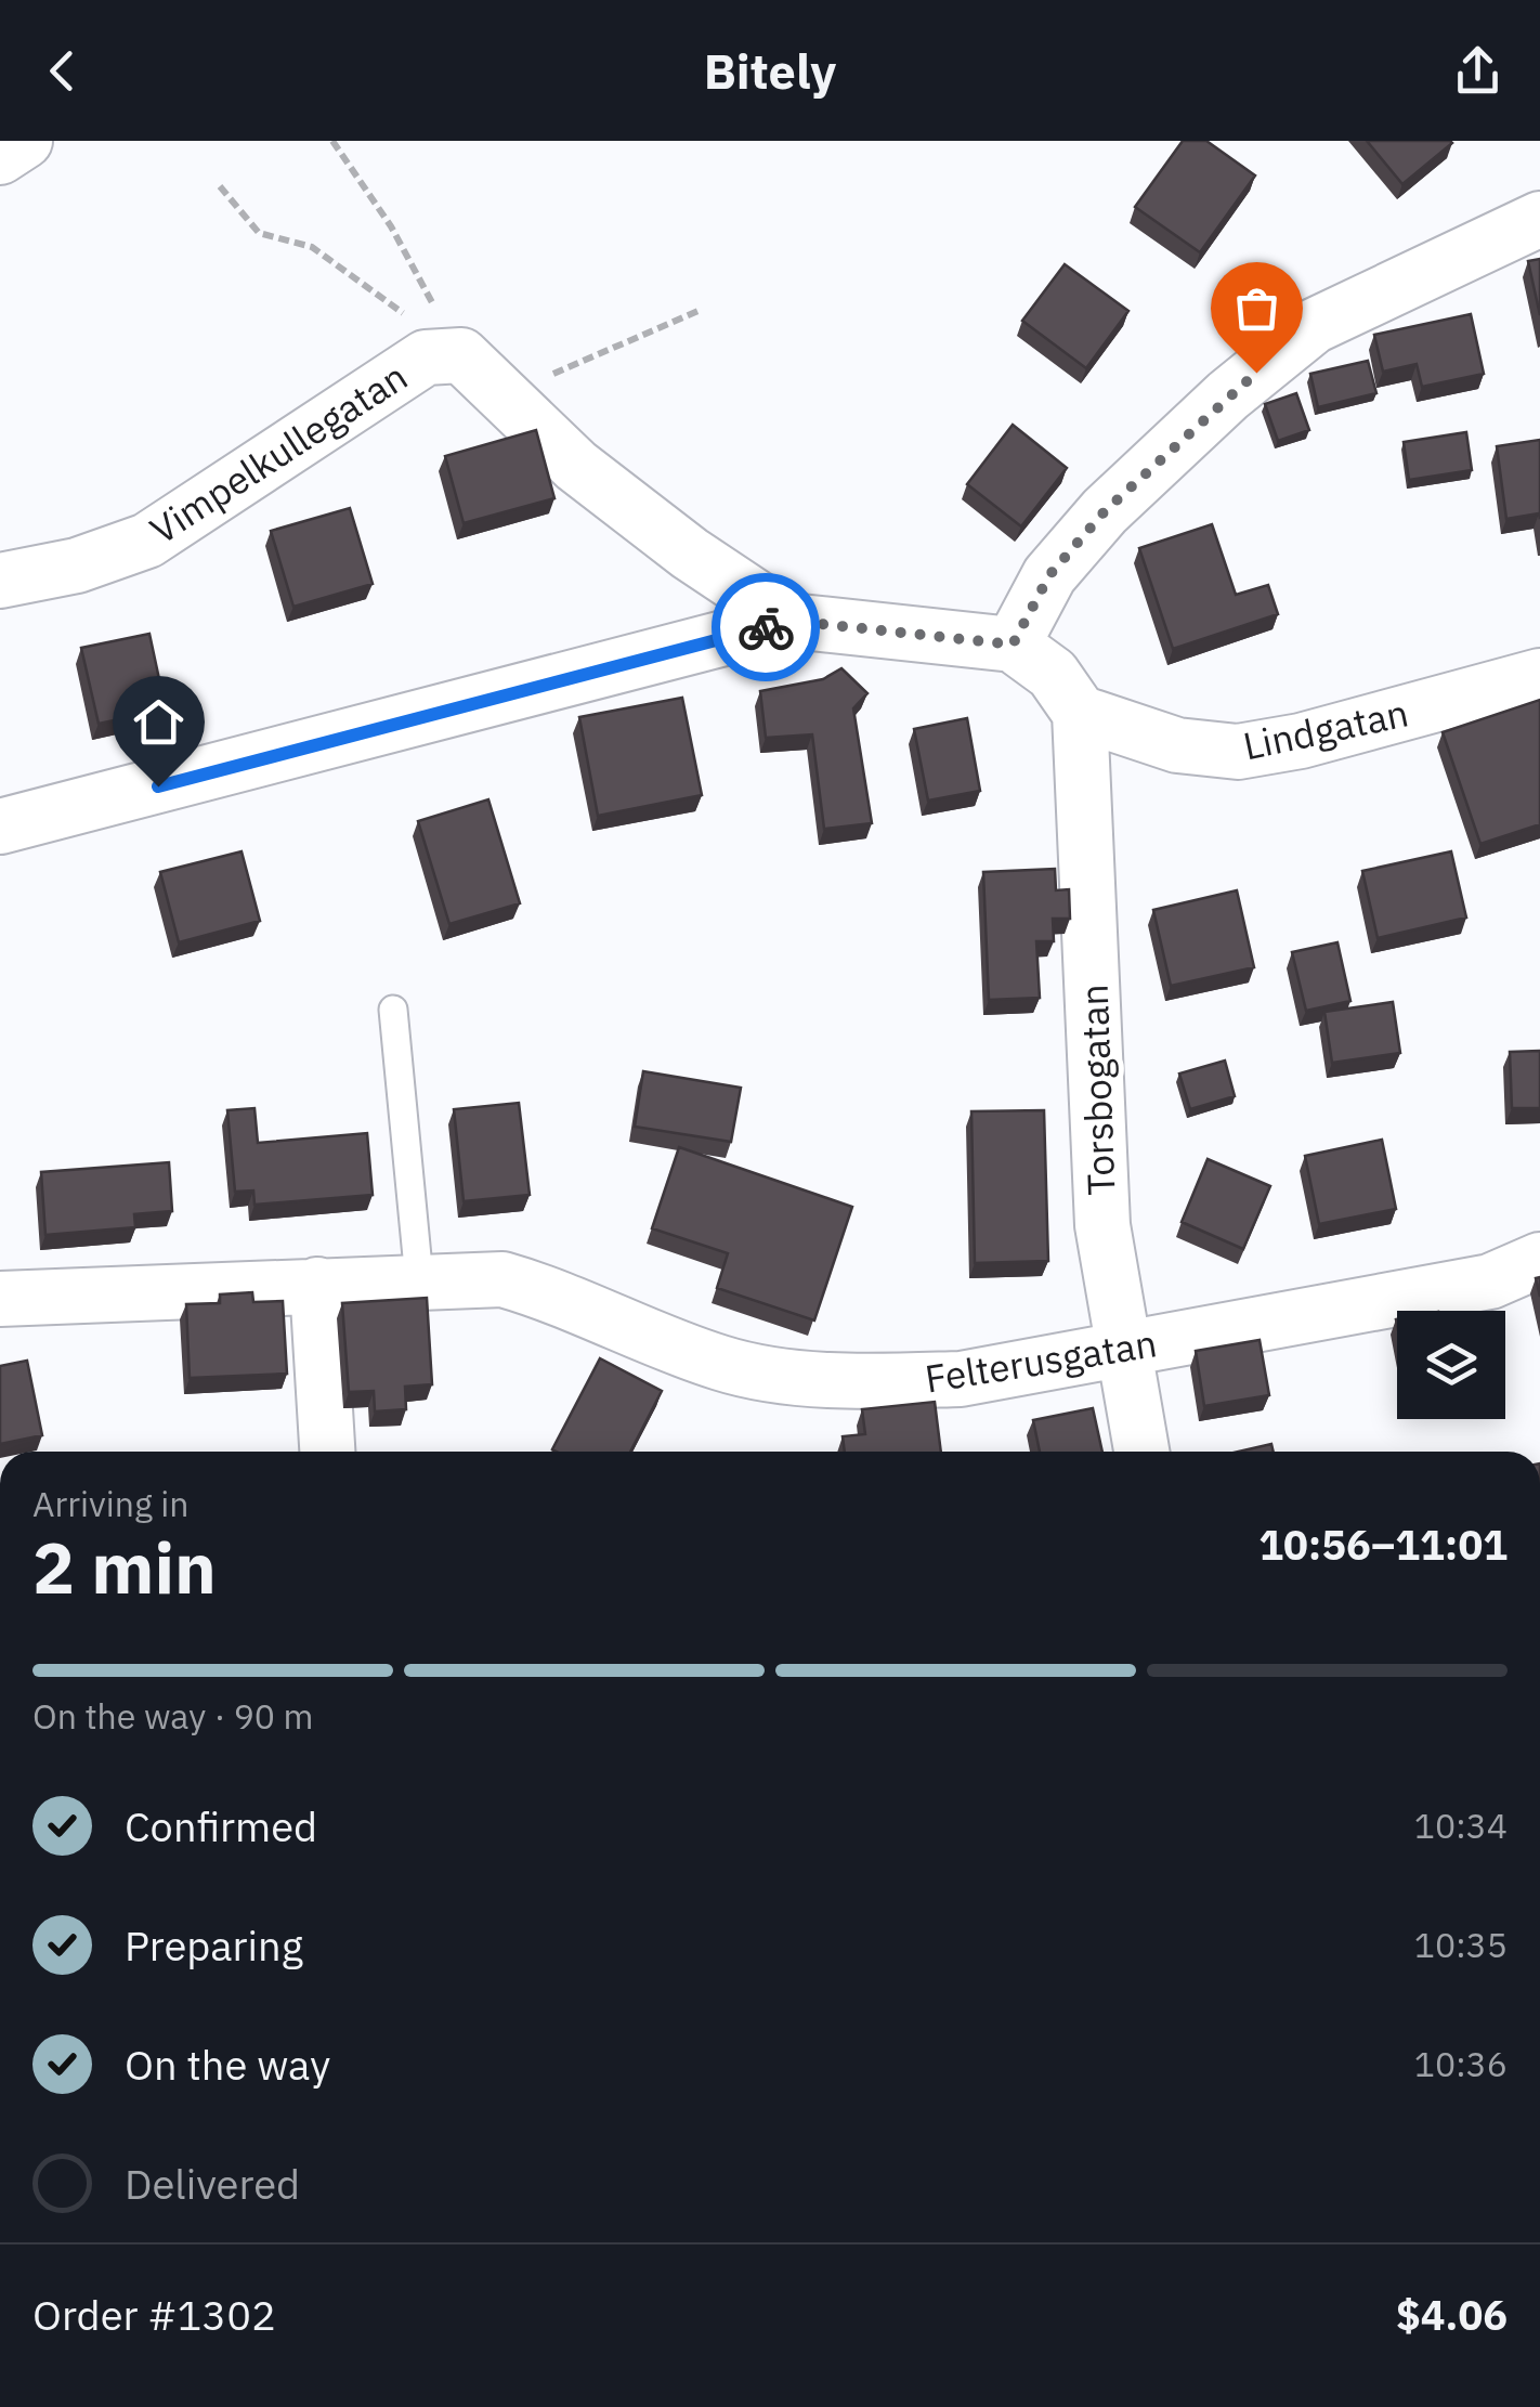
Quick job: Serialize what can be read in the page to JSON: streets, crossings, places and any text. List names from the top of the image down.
{
  "streets": {
    "street": [
      "Vimpelkullegatan",
      "Lindgatan",
      "Torsbogatan",
      "Felterusgatan"
    ]
  },
  "crossings": [
    ["Lindgatan", "Torsbogatan"],
    ["Torsbogatan", "Felterusgatan"]
  ],
  "page": {
    "header": "Bitely",
    "heading": ["2 min", "Arriving in", "10:56–11:01"],
    "panel": ["Order #1302", "$4.06"],
    "bar": "On the way · 90 m",
    "list": [
      ["Confirmed", "10:34"],
      ["Preparing", "10:35"],
      ["On the way", "10:36"],
      "Delivered"
    ]
  }
}
